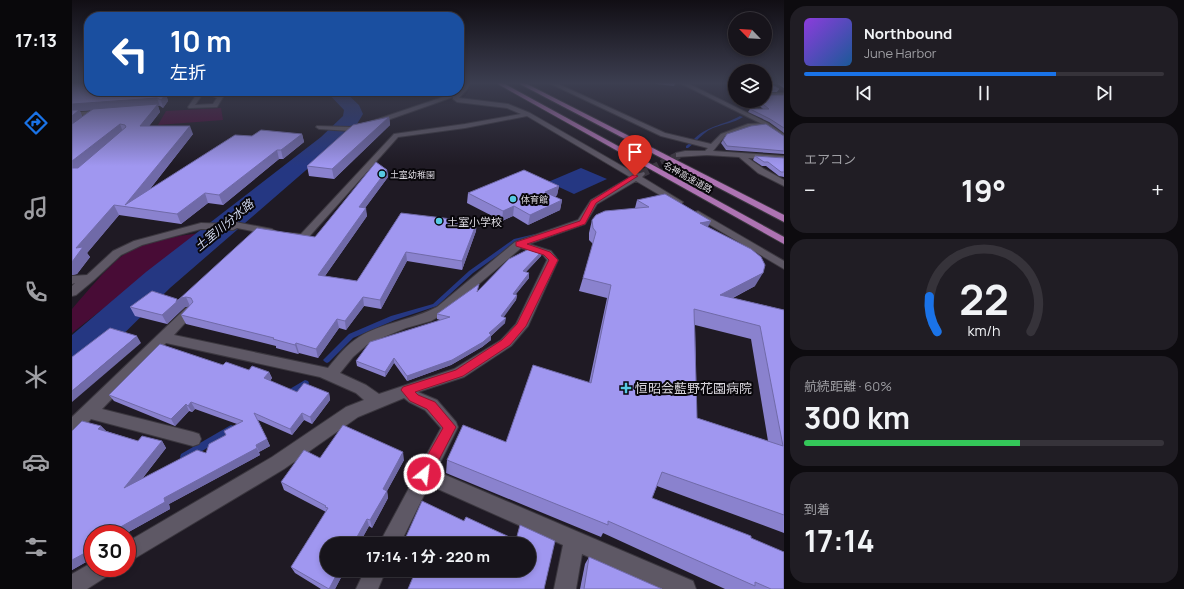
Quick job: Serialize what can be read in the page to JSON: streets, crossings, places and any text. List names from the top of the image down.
{
  "streets": {
    "highway": ["名神高速道路"]
  },
  "water": ["土室川分水路"],
  "places": {
    "other": ["土室幼稚園", "体育館", "土室小学校"],
    "health": ["恒昭会藍野花園病院"]
  },
  "north": "top left",
  "page": {
    "tabs": "17:13",
    "turn": ["10 m", "左折"],
    "song": ["Northbound", "June Harbor"],
    "tile": [
      "エアコン",
      ["航続距離 · 60%", "300 km"],
      ["到着", "17:14"]
    ],
    "heat": ["−", "19°", "+"],
    "limit": "30",
    "trip": "17:14 · 1 分 · 220 m",
    "gauge": ["22", "km/h"]
  }
}
